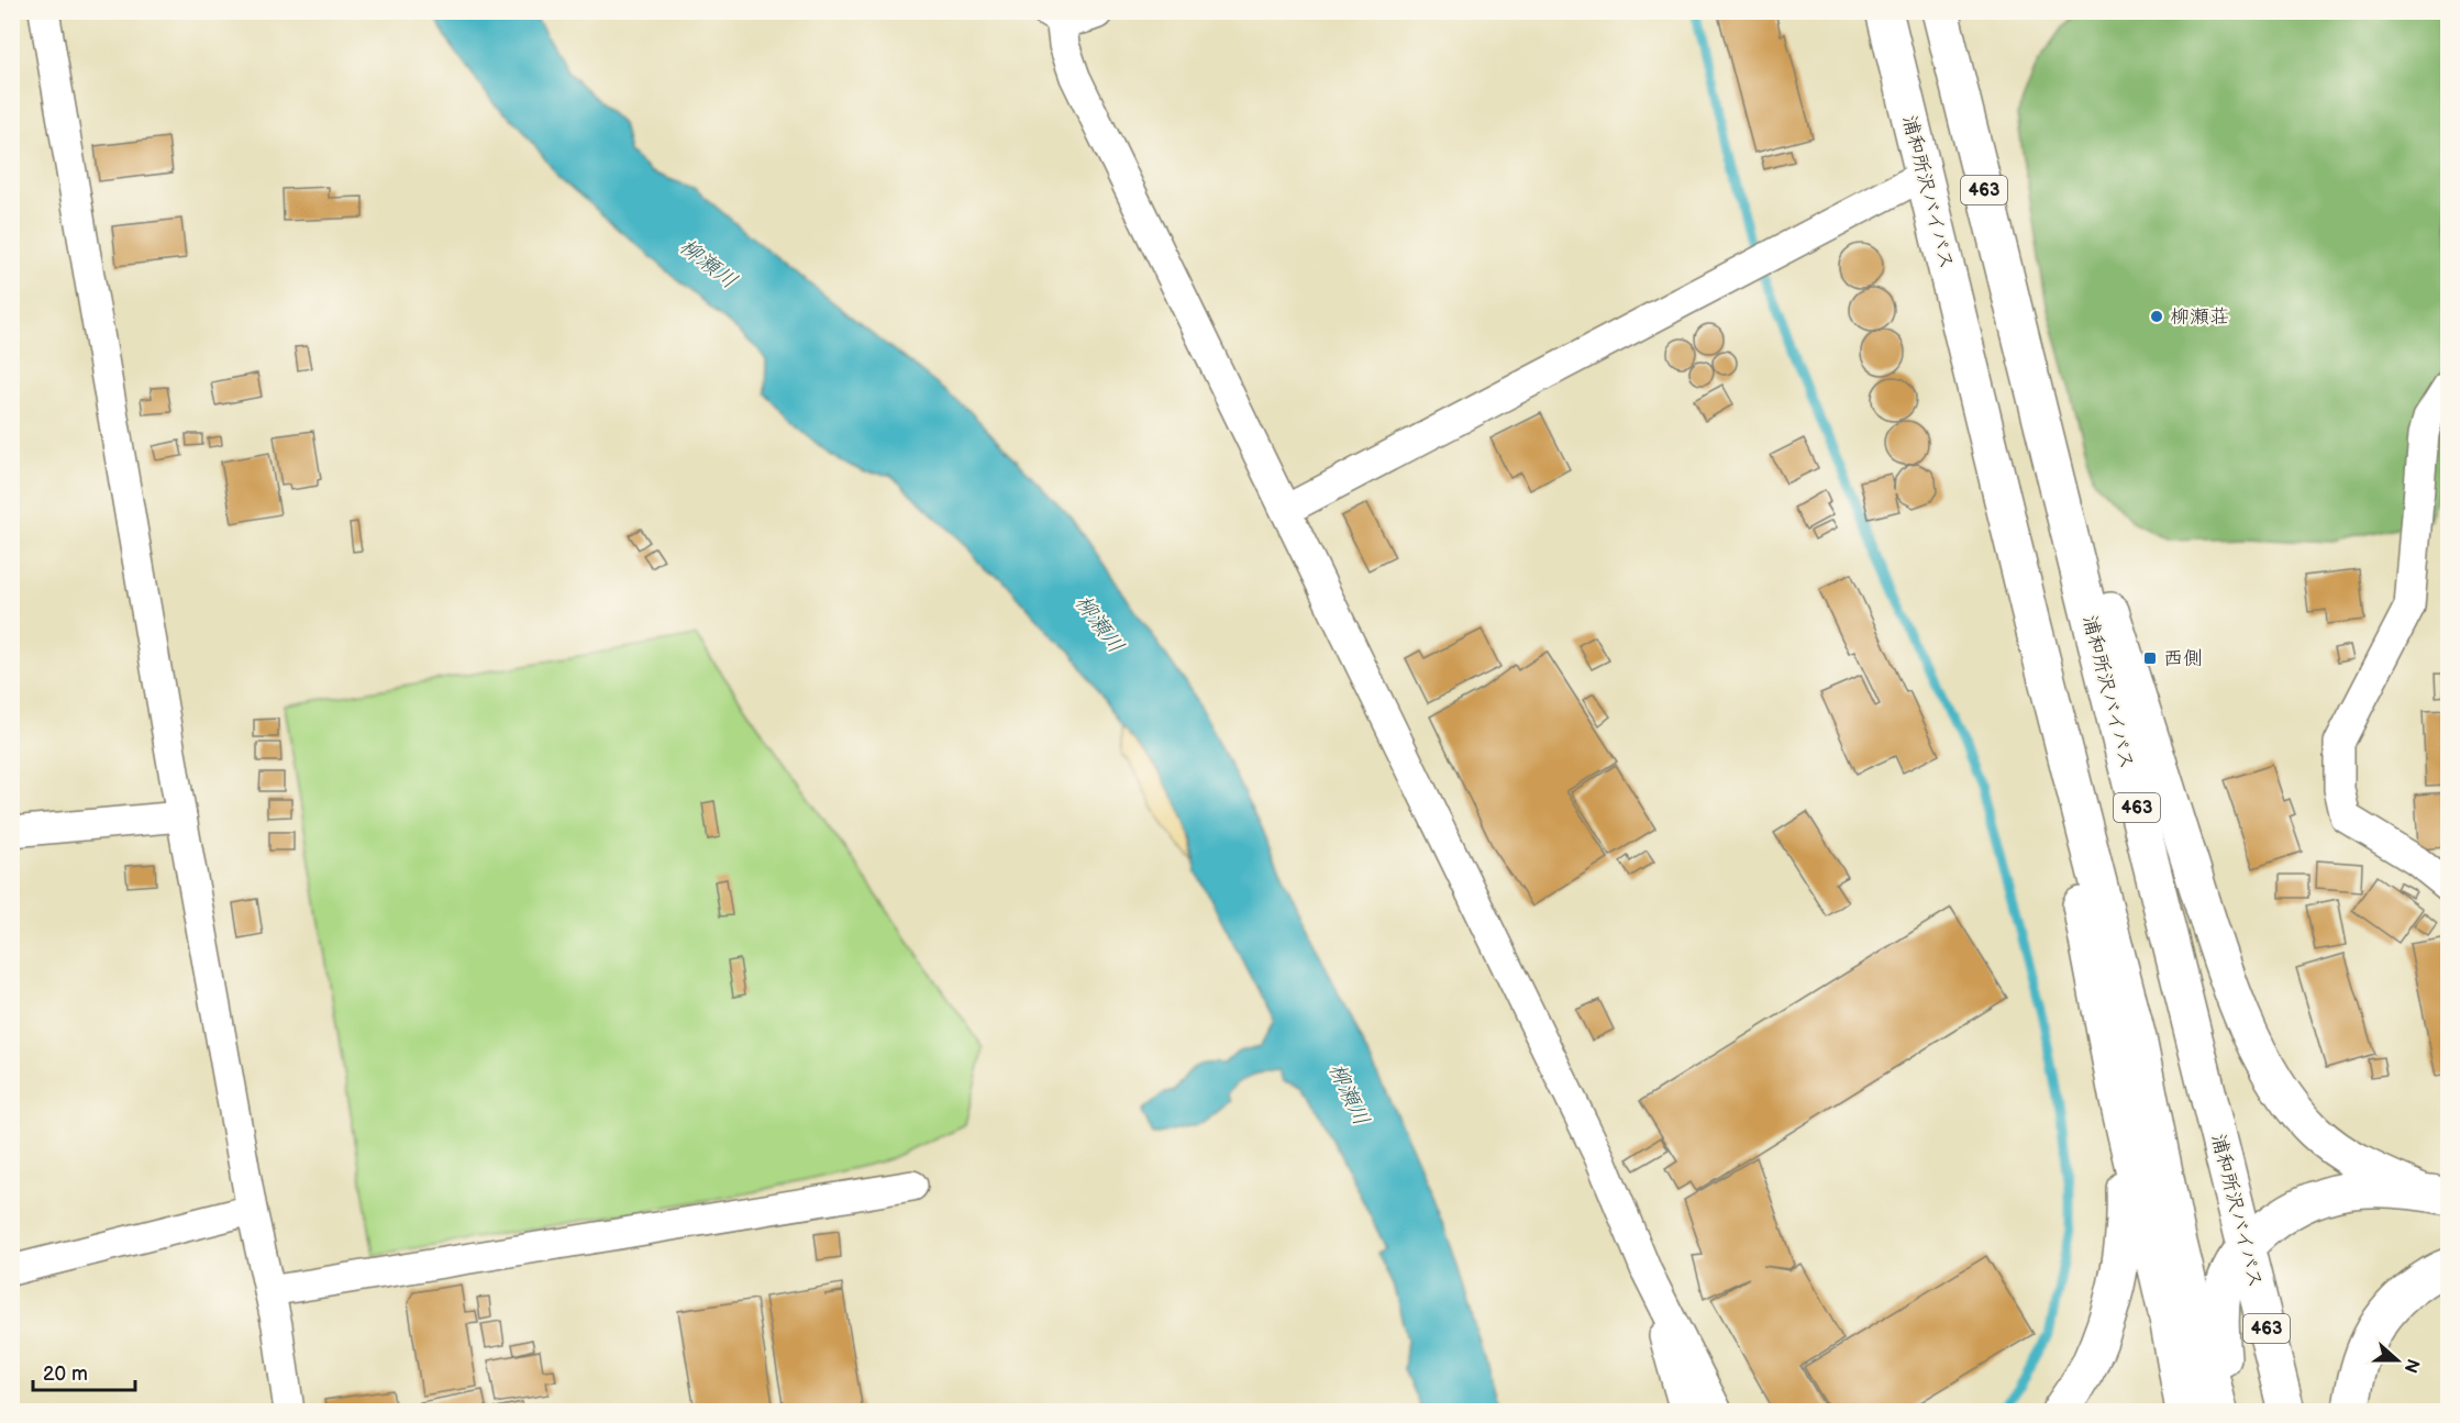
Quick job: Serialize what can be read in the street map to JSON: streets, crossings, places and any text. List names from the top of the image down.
{
  "streets": {
    "highway": ["463", "浦和所沢バイパス"]
  },
  "water": ["柳瀬川"],
  "places": {
    "other": ["柳瀬荘"],
    "transit": ["西側"]
  },
  "scale_bar": "20 m",
  "north": "right"
}
